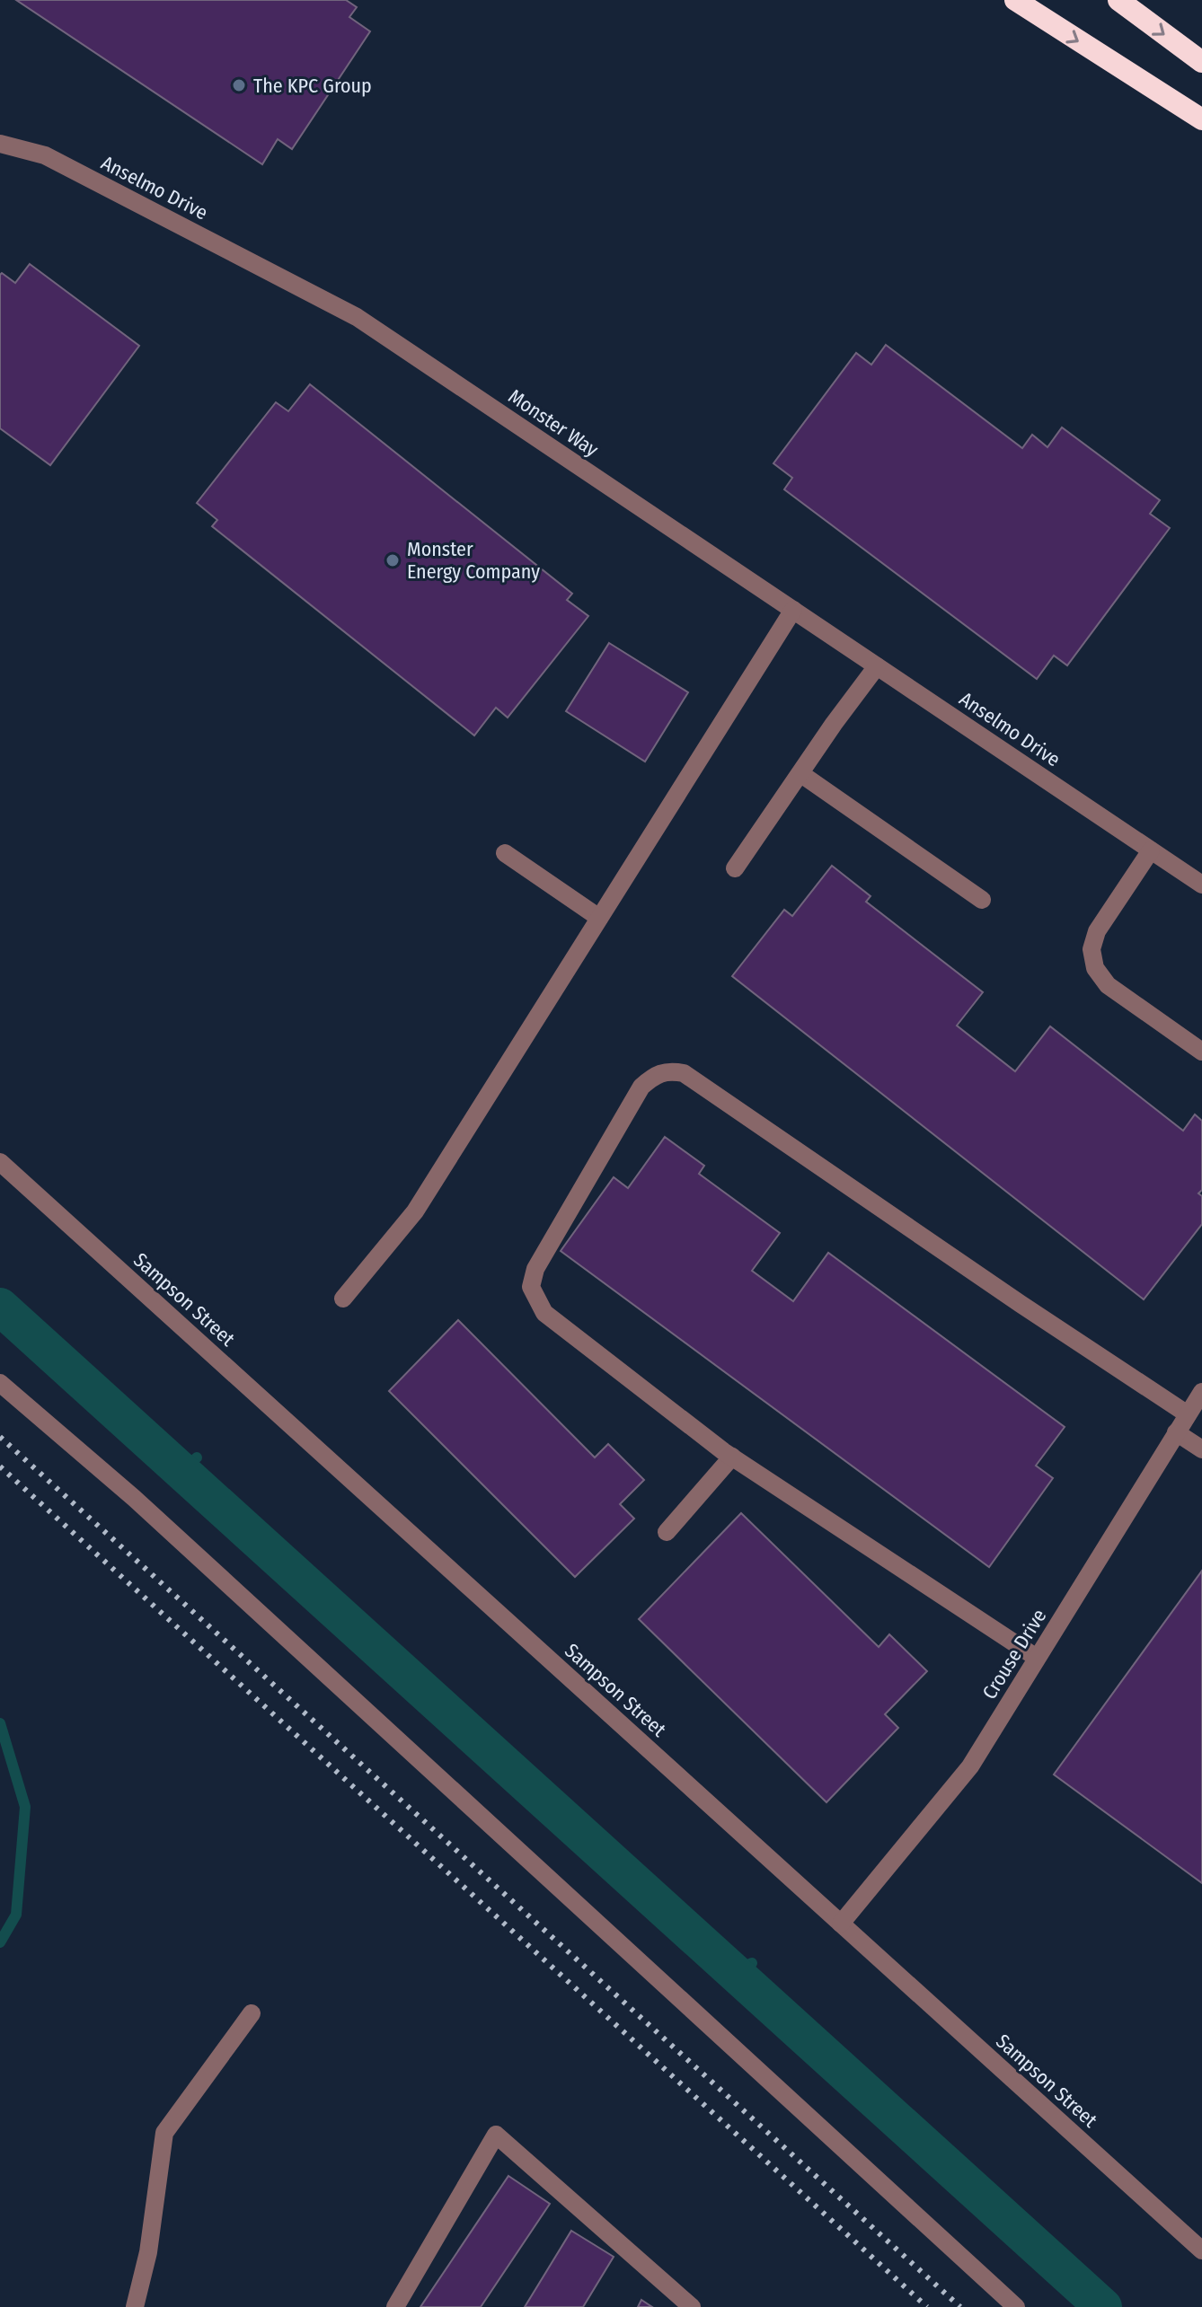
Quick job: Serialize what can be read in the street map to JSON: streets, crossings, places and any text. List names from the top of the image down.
{
  "streets": {
    "street": [
      "Anselmo Drive",
      "Monster Way",
      "Sampson Street",
      "Crouse Drive"
    ]
  },
  "crossings": [
    ["Anselmo Drive", "Monster Way"],
    ["Sampson Street", "Crouse Drive"]
  ],
  "places": ["The KPC Group", "Monster Energy Company"]
}
